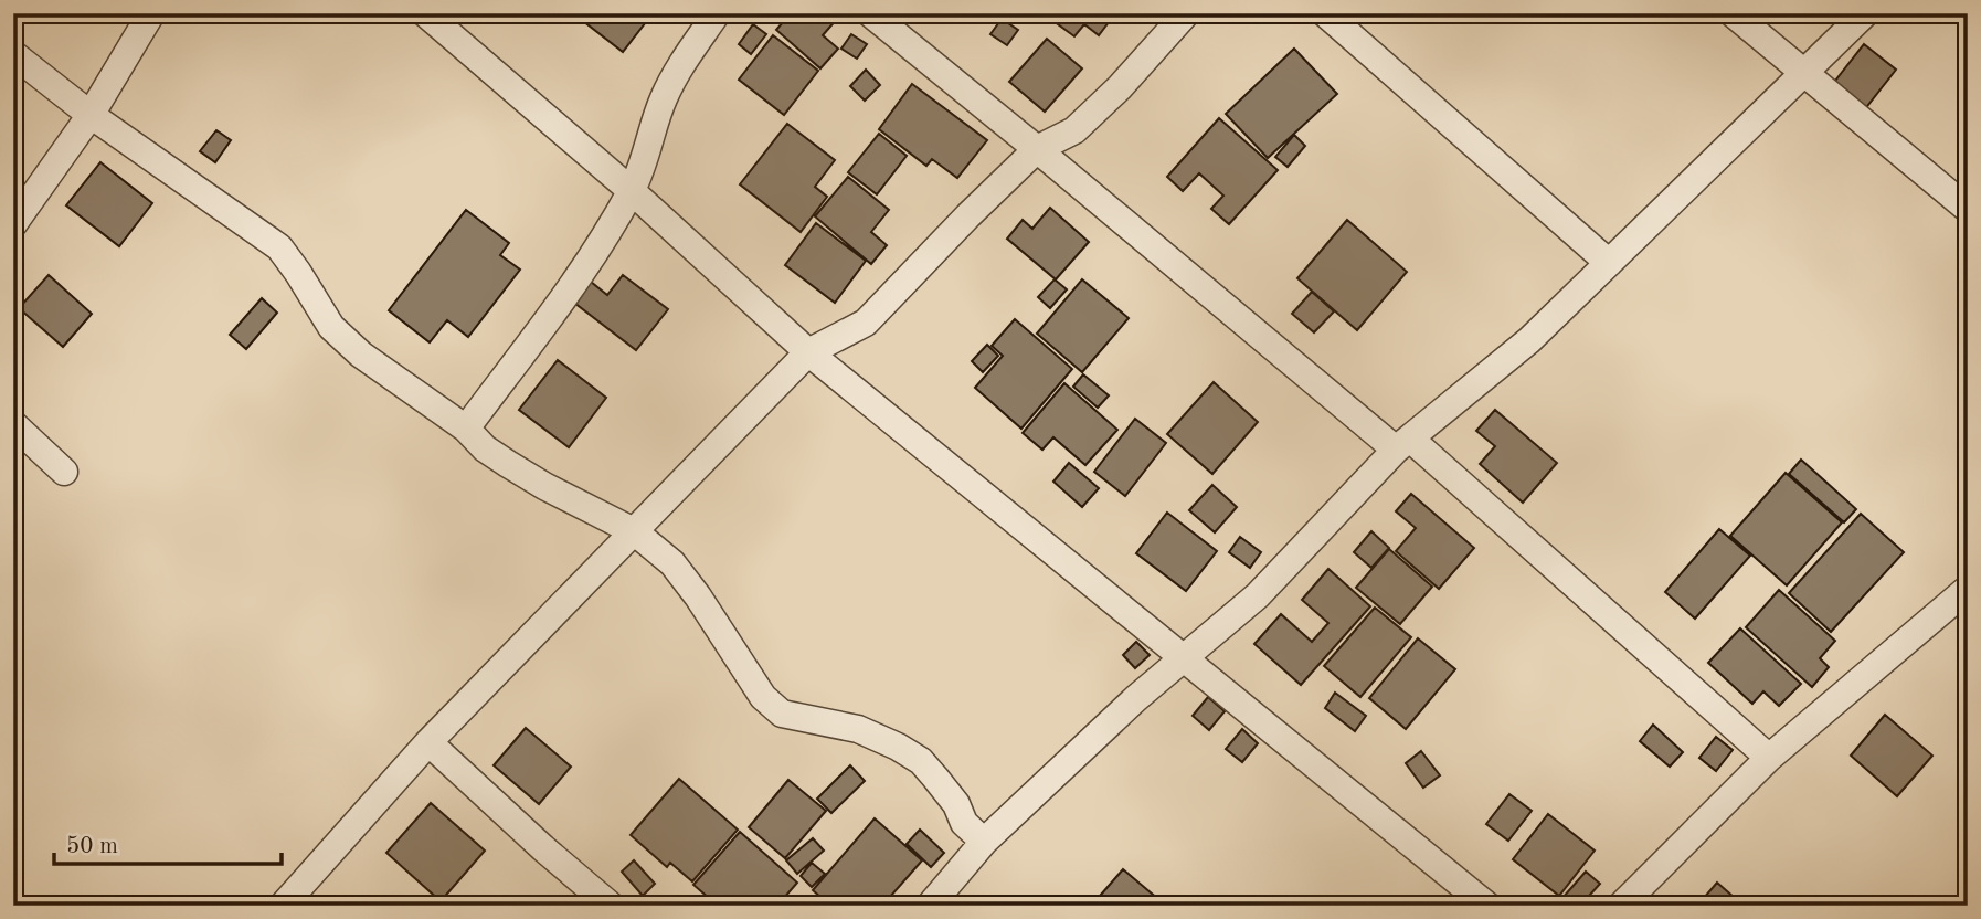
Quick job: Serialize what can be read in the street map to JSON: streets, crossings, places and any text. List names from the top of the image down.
{
  "scale_bar": "50 m"
}
